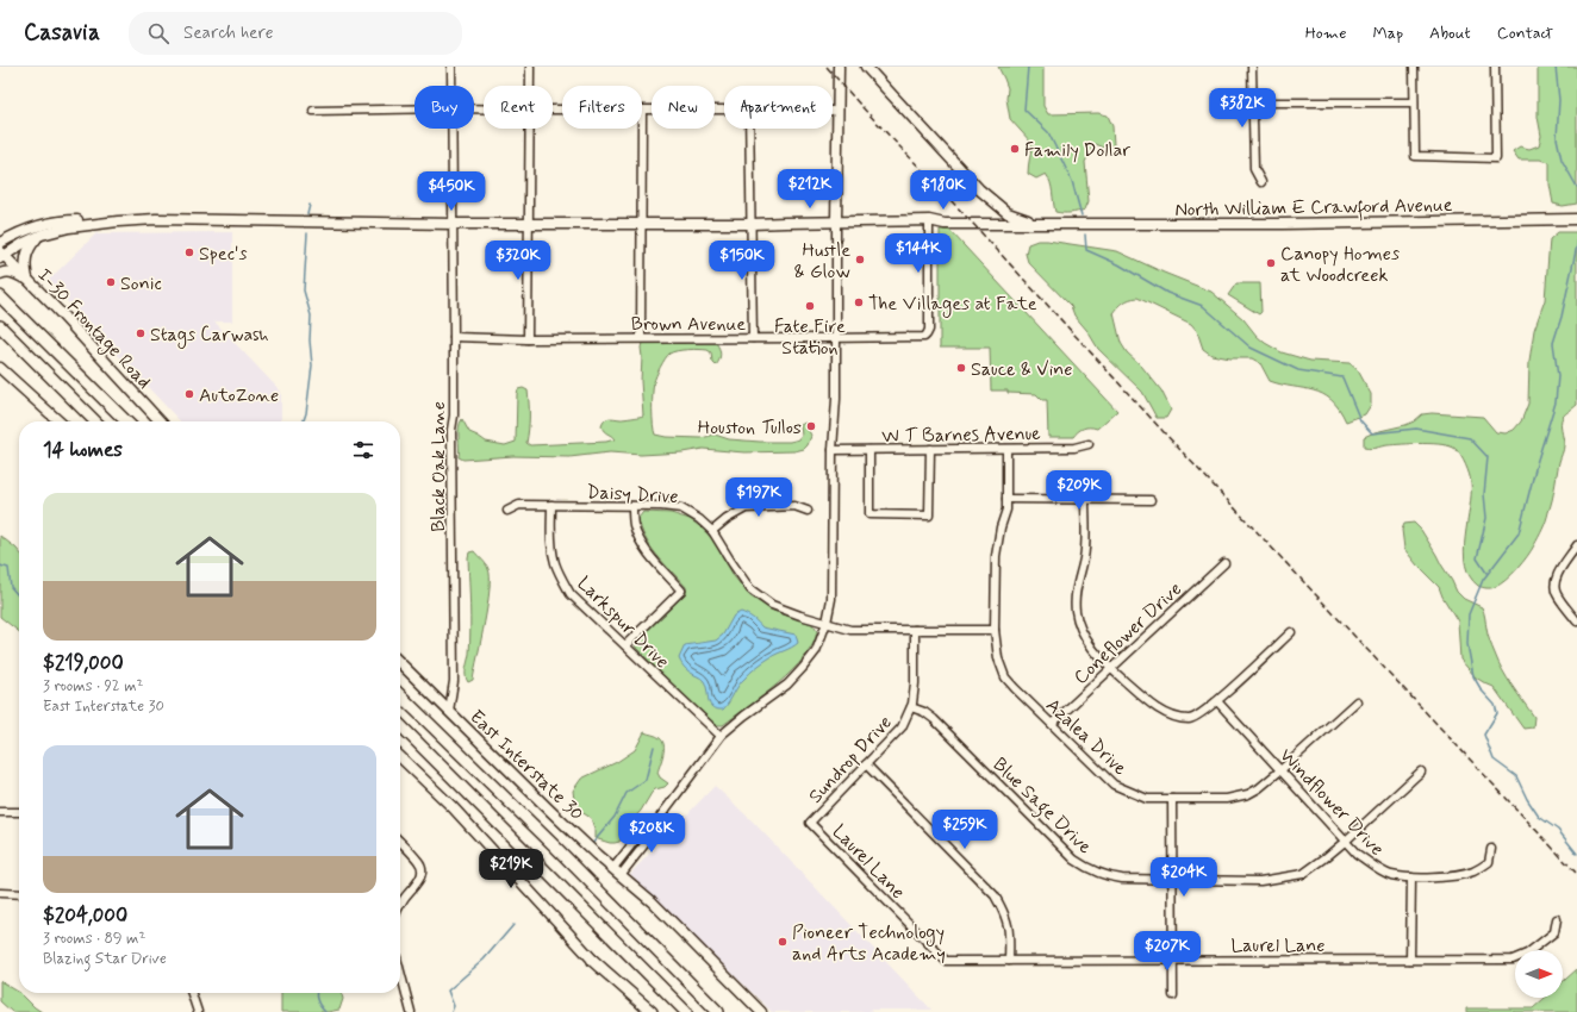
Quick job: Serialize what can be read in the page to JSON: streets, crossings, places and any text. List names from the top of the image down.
{
  "streets": {
    "main road": ["North William E Crawford Avenue", "I-30 Frontage Road", "East Interstate 30"],
    "street": [
      "Brown Avenue",
      "W T Barnes Avenue",
      "Black Oak Lane",
      "Daisy Drive",
      "Larkspur Drive",
      "Coneflower Drive",
      "Azalea Drive",
      "Sundrop Drive",
      "Windflower Drive",
      "Blue Sage Drive",
      "Laurel Lane"
    ]
  },
  "crossings": [
    ["Brown Avenue", "Black Oak Lane"],
    ["W T Barnes Avenue", "Azalea Drive"],
    ["Black Oak Lane", "East Interstate 30"],
    ["Daisy Drive", "Larkspur Drive"],
    ["Daisy Drive", "Azalea Drive"],
    ["Daisy Drive", "Sundrop Drive"],
    ["Coneflower Drive", "Azalea Drive"],
    ["Azalea Drive", "Windflower Drive"],
    ["Sundrop Drive", "Blue Sage Drive"],
    ["Sundrop Drive", "Laurel Lane"],
    ["Windflower Drive", "Blue Sage Drive"]
  ],
  "places": [
    "Family Dollar",
    "Spec's",
    "Hustle & Glow",
    "Canopy Homes at Woodcreek",
    "Sonic",
    "The Villages at Fate",
    "Fate Fire Station",
    "Stags Carwash",
    "Sauce & Vine",
    "AutoZone",
    "Houston Tullos",
    "Pioneer Technology and Arts Academy"
  ],
  "north": "right",
  "page": {
    "header": "Casavia",
    "search": "Search here",
    "nav": [
      "Home",
      "Map",
      "About",
      "Contact"
    ],
    "chip": [
      "Buy",
      "Rent",
      "Filters",
      "New",
      "Apartment"
    ],
    "price": [
      "$382K",
      "$212K",
      "$180K",
      "$450K",
      "$144K",
      "$320K",
      "$150K",
      "$209K",
      "$197K",
      "$259K",
      "$208K",
      "$219K",
      "$204K",
      "$207K"
    ],
    "heading": "14 homes",
    "list": [
      {
        "name": "$219,000",
        "note": "3 rooms · 92 m² · East Interstate 30"
      },
      {
        "name": "$204,000",
        "note": "3 rooms · 89 m² · Blazing Star Drive"
      }
    ]
  }
}
